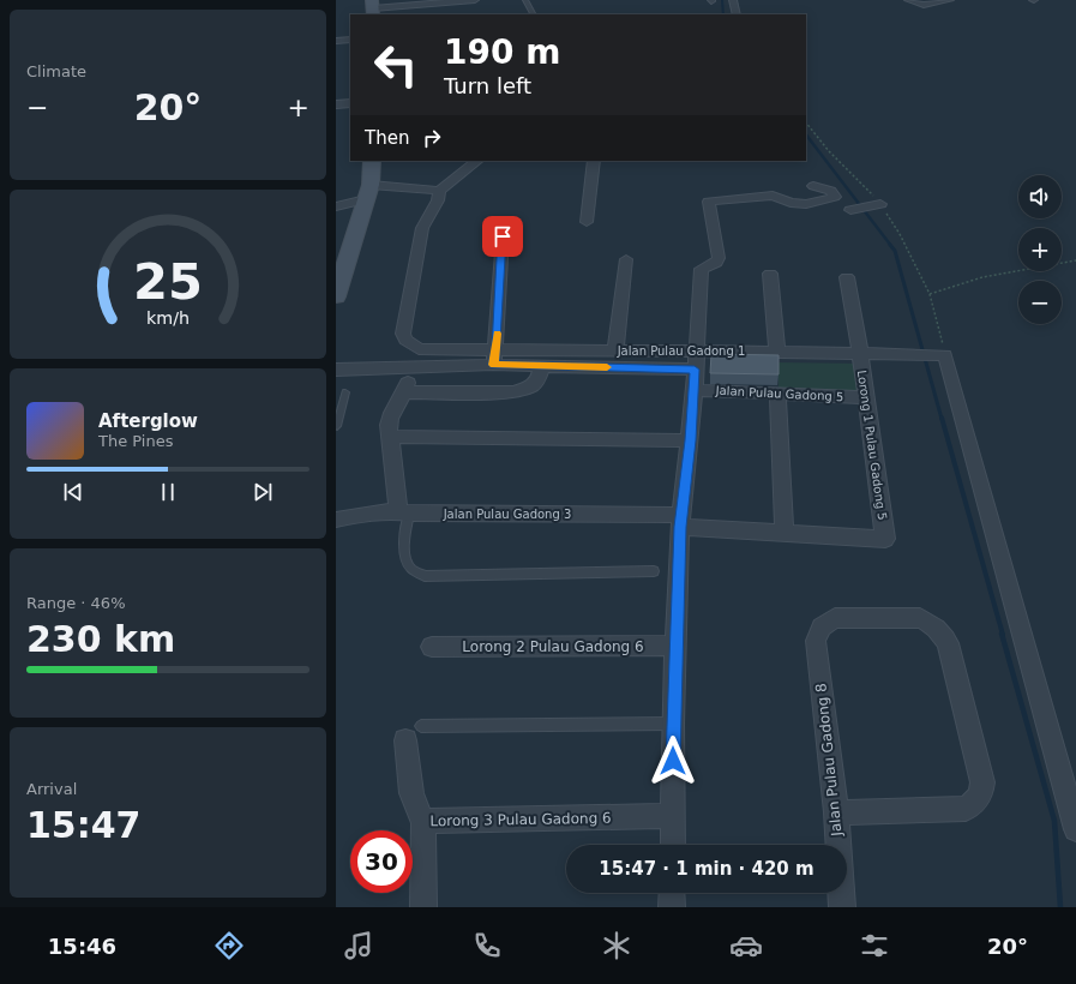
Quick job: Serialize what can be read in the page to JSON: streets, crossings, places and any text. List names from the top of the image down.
{
  "streets": {
    "street": [
      "Jalan Pulau Gadong 1",
      "Jalan Pulau Gadong 5",
      "Lorong 1 Pulau Gadong 5",
      "Jalan Pulau Gadong 3",
      "Lorong 2 Pulau Gadong 6",
      "Jalan Pulau Gadong 8",
      "Lorong 3 Pulau Gadong 6"
    ]
  },
  "crossings": [
    ["Jalan Pulau Gadong 1", "Lorong 1 Pulau Gadong 5"],
    ["Jalan Pulau Gadong 5", "Lorong 1 Pulau Gadong 5"],
    ["Lorong 1 Pulau Gadong 5", "Jalan Pulau Gadong 3"]
  ],
  "page": {
    "tile": [
      "Climate",
      ["Range · 46%", "230 km"],
      ["Arrival", "15:47"]
    ],
    "turn": ["190 m", "Turn left"],
    "heat": ["−", "20°", "+"],
    "then": "Then",
    "map_buttons": ["+", "−"],
    "song": ["Afterglow", "The Pines"],
    "limit": "30",
    "trip": "15:47 · 1 min · 420 m",
    "tabs": ["15:46", "20°"],
    "gauge": ["25", "km/h"]
  }
}
